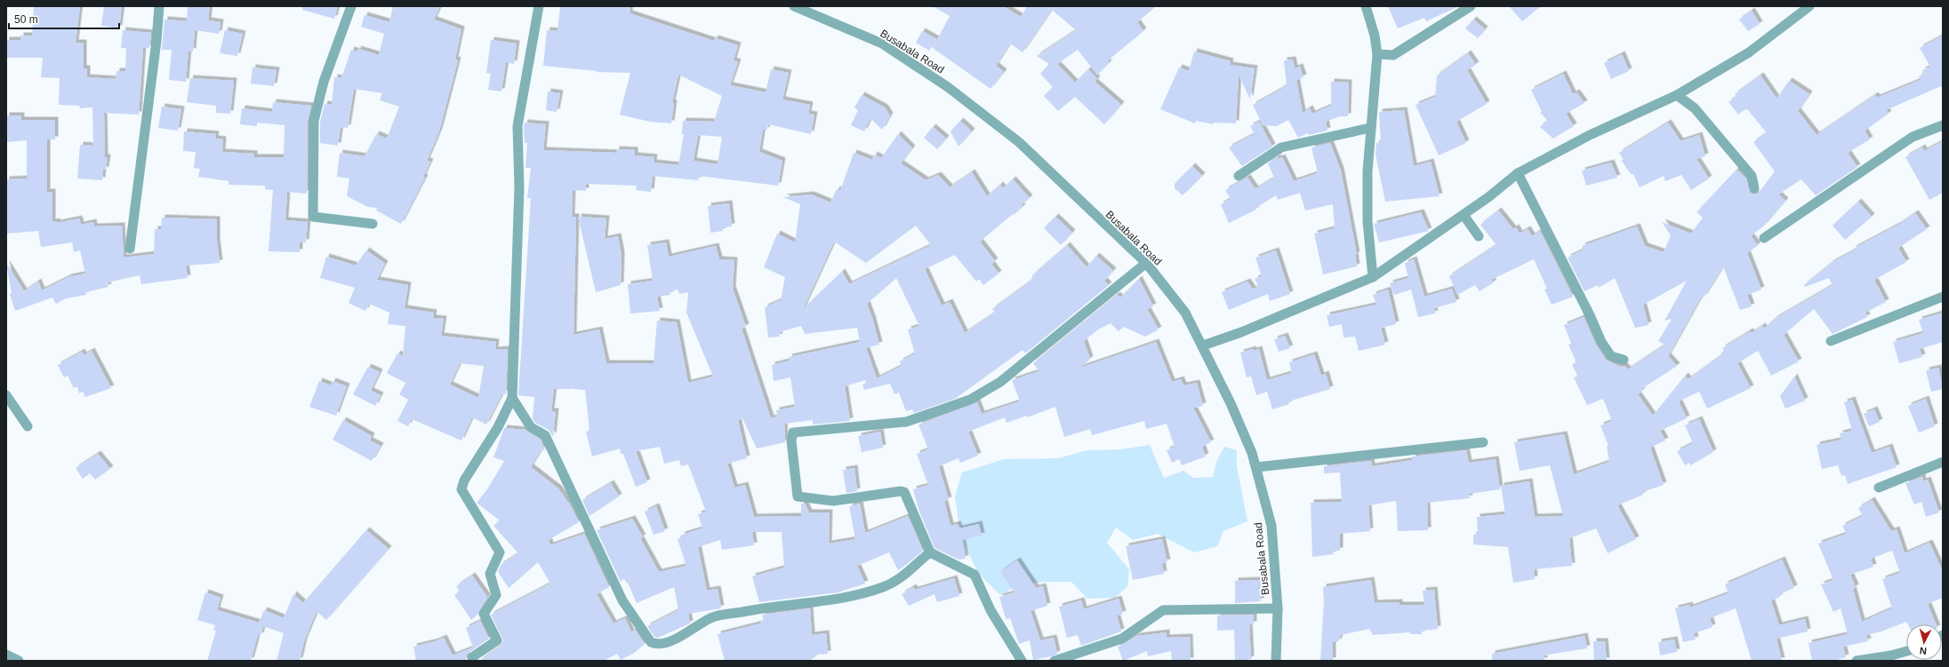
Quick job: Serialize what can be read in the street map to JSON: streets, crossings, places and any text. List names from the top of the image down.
{
  "streets": {
    "street": ["Busabala Road"]
  },
  "scale_bar": "50 m",
  "north": "bottom"
}
